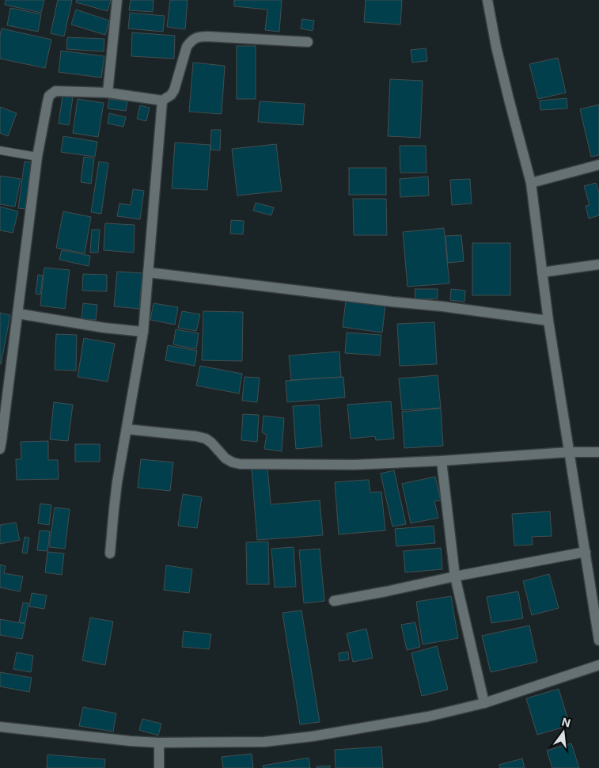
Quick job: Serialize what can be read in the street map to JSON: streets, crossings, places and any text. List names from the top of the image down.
{
  "north": "top"
}
